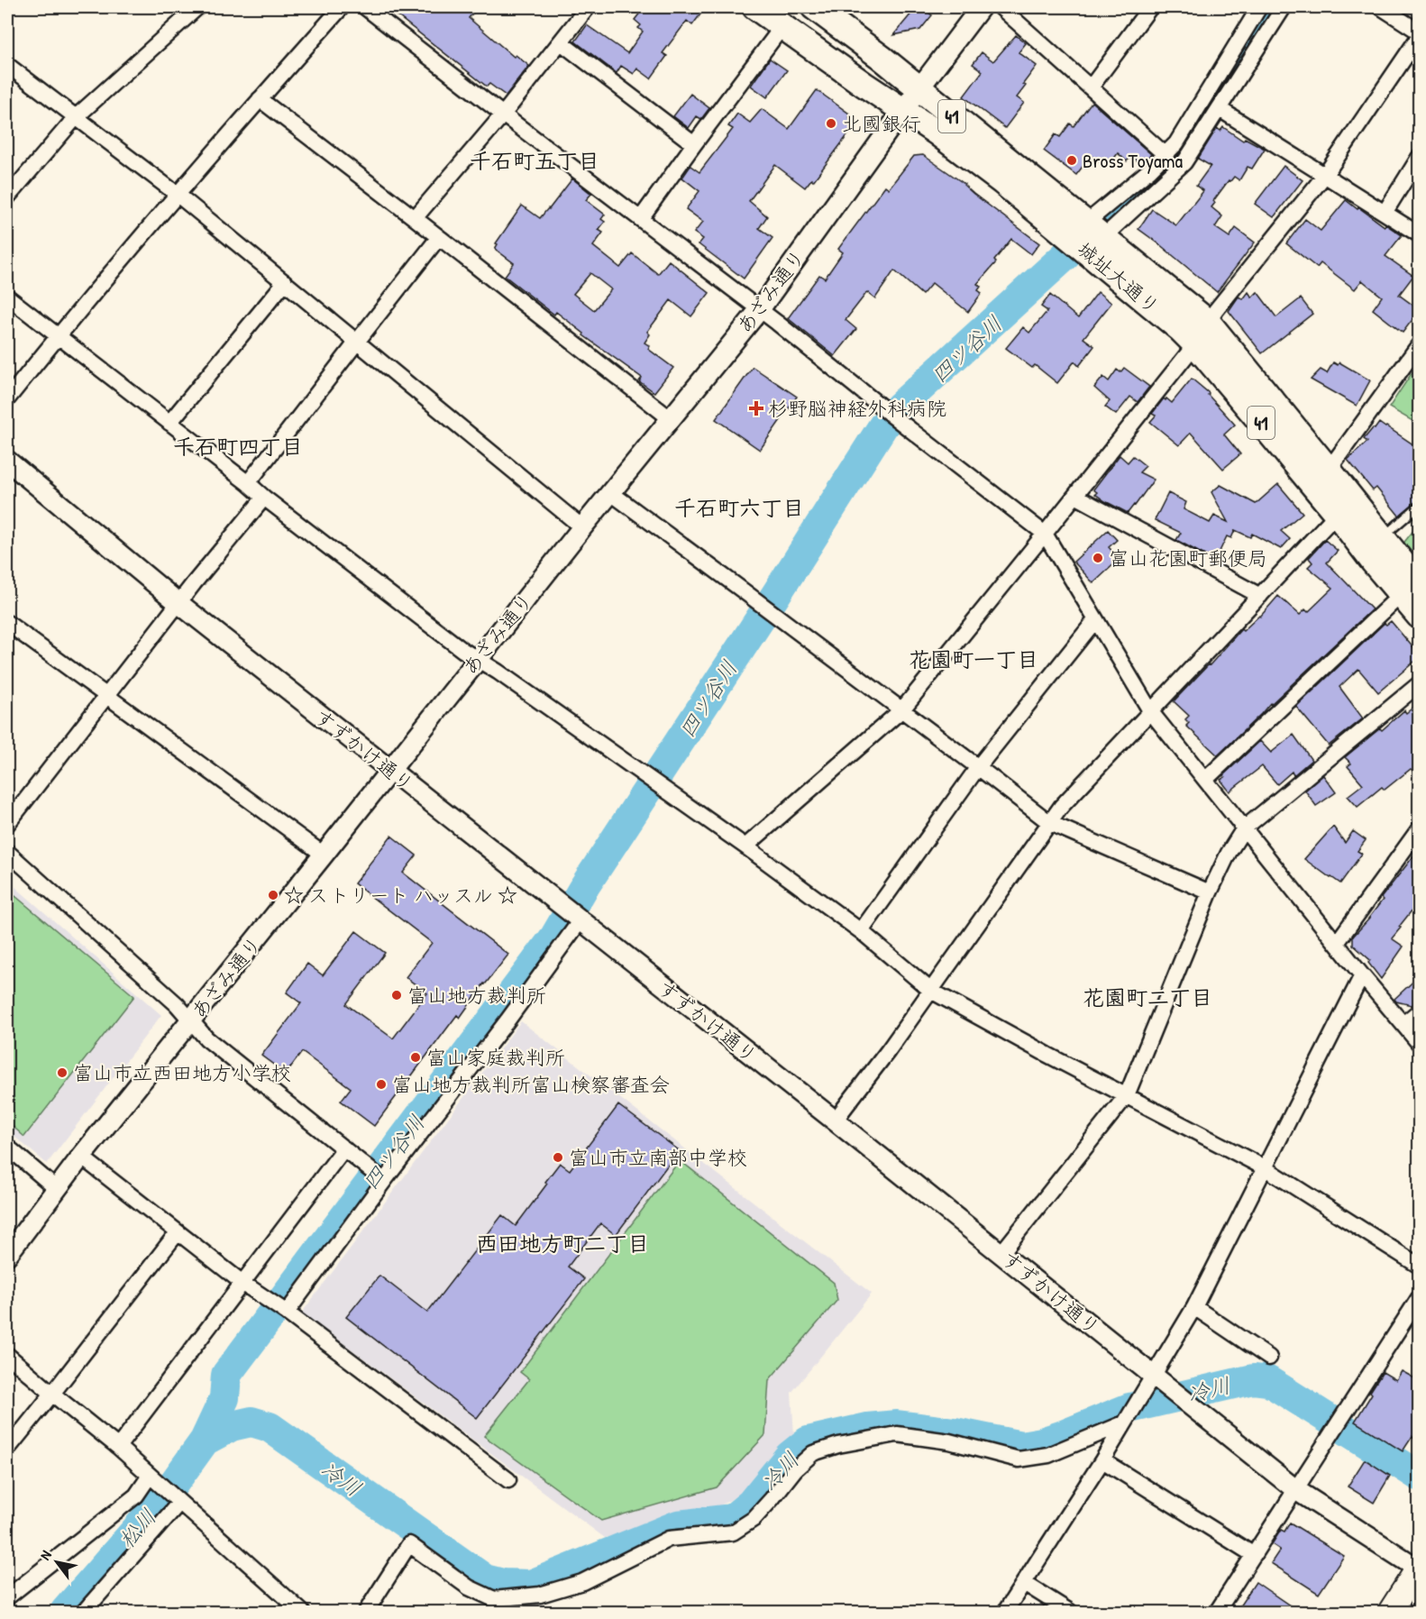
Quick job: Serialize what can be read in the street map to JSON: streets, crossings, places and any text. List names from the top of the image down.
{
  "streets": {
    "highway": ["41", "城址大通り"],
    "street": ["あざみ通り", "すずかけ通り"]
  },
  "crossings": [
    ["城址大通り", "あざみ通り"],
    ["あざみ通り", "すずかけ通り"]
  ],
  "districts": [
    "千石町五丁目",
    "千石町四丁目",
    "千石町六丁目",
    "花園町一丁目",
    "花園町二丁目",
    "西田地方町二丁目"
  ],
  "water": ["四ツ谷川", "冷川", "松川"],
  "places": {
    "other": [
      "北國銀行",
      "Bross Toyama",
      "富山花園町郵便局",
      "☆ ストリート ハッスル ☆",
      "富山地方裁判所",
      "富山家庭裁判所",
      "富山市立西田地方小学校",
      "富山地方裁判所富山検察審査会",
      "富山市立南部中学校"
    ],
    "health": ["杉野脳神経外科病院"]
  },
  "north": "top left"
}
